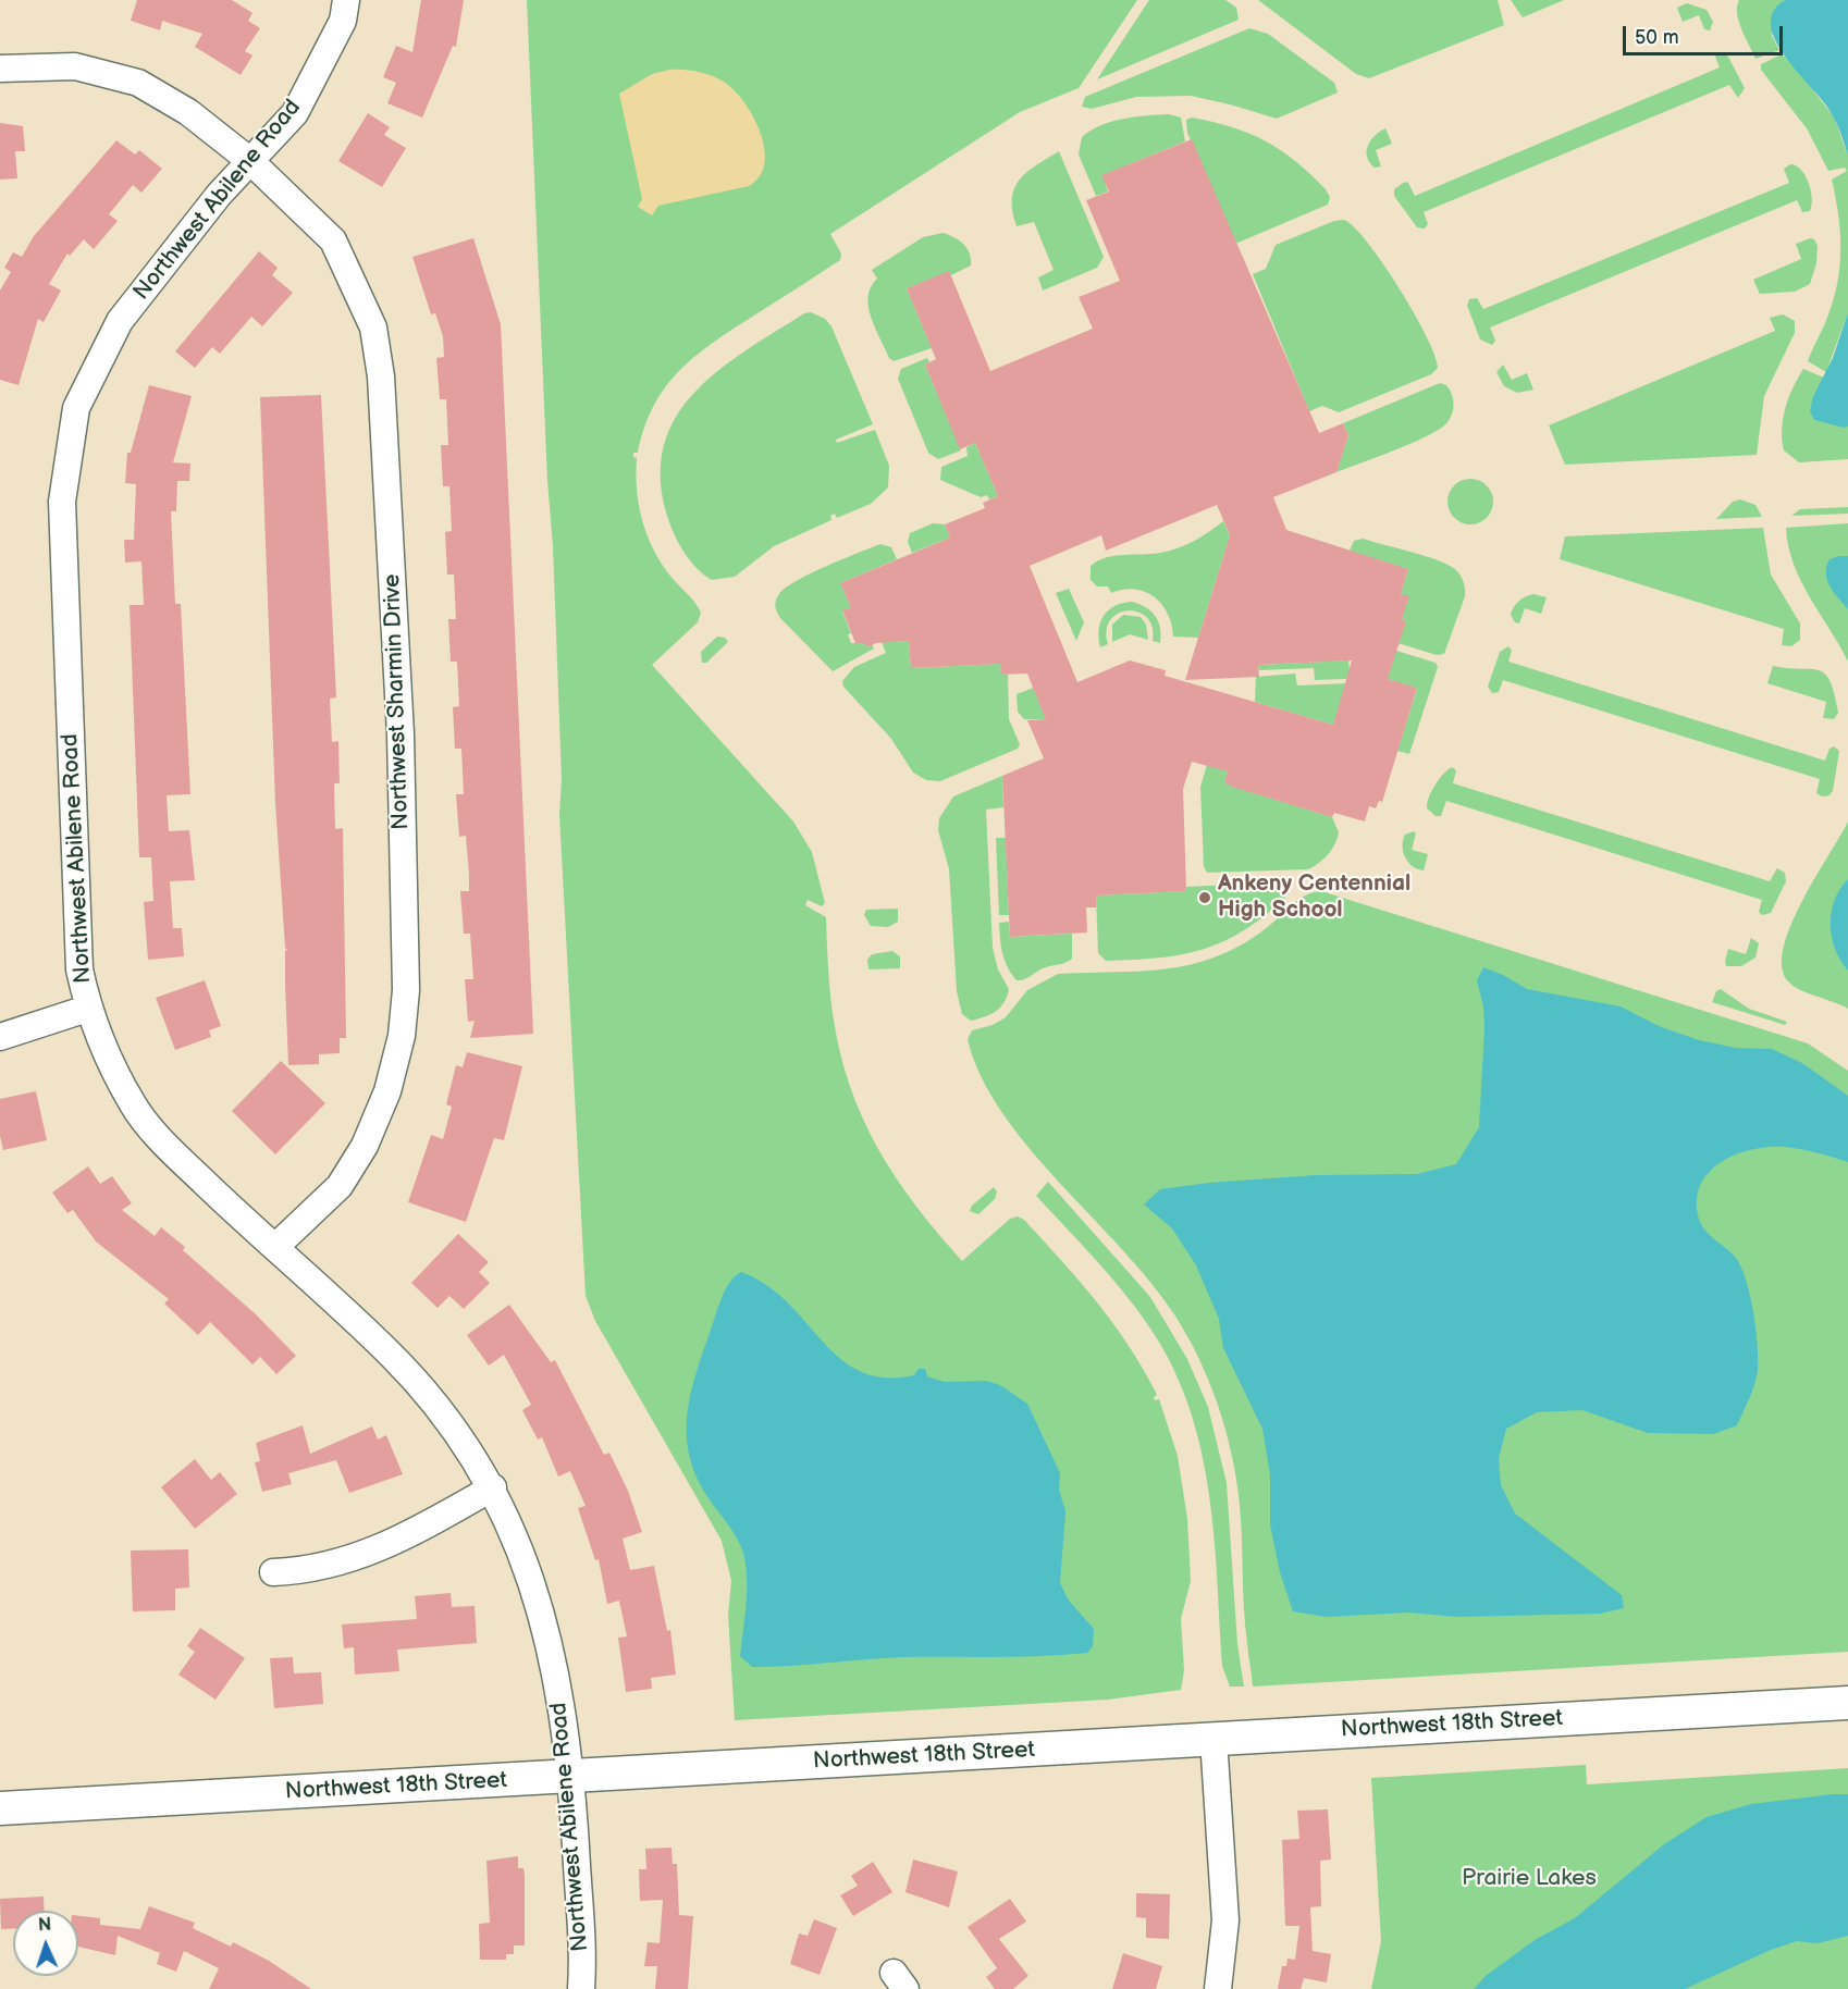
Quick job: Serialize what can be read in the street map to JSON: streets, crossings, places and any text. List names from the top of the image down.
{
  "streets": {
    "main road": ["Northwest 18th Street"],
    "street": ["Northwest Abilene Road", "Northwest Sharmin Drive"]
  },
  "crossings": [
    ["Northwest Abilene Road", "Northwest Sharmin Drive"],
    ["Northwest Abilene Road", "Northwest 18th Street"]
  ],
  "parks": ["Prairie Lakes"],
  "places": ["Ankeny Centennial High School"],
  "scale_bar": "50 m",
  "north": "top"
}
